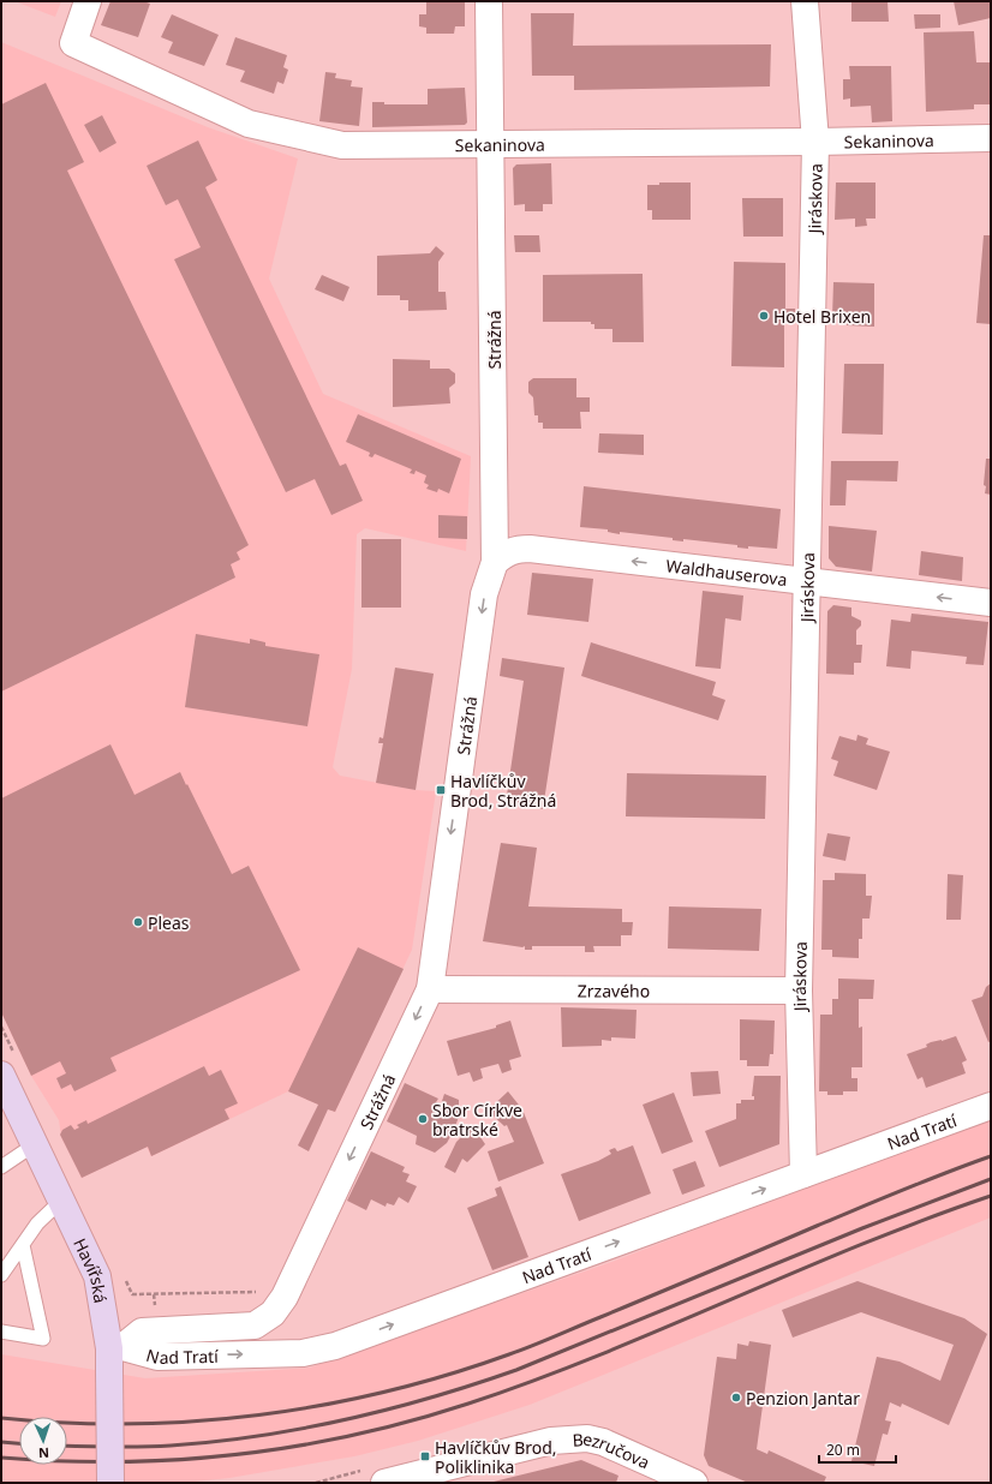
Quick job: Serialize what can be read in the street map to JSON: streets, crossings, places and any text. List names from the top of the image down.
{
  "streets": {
    "street": [
      "Sekaninova",
      "Jiráskova",
      "Strážná",
      "Waldhauserova",
      "Zrzavého",
      "Nad Tratí",
      "Havířská",
      "Bezručova"
    ]
  },
  "crossings": [
    ["Sekaninova", "Jiráskova"],
    ["Sekaninova", "Strážná"],
    ["Jiráskova", "Waldhauserova"],
    ["Jiráskova", "Zrzavého"],
    ["Jiráskova", "Nad Tratí"],
    ["Strážná", "Waldhauserova"],
    ["Strážná", "Zrzavého"],
    ["Strážná", "Nad Tratí"],
    ["Strážná", "Havířská"],
    ["Nad Tratí", "Havířská"]
  ],
  "one_way": ["Strážná", "Waldhauserova", "Nad Tratí"],
  "places": {
    "other": [
      "Hotel Brixen",
      "Pleas",
      "Sbor Církve bratrské",
      "Penzion Jantar"
    ],
    "transit": ["Havlíčkův Brod, Strážná", "Havlíčkův Brod, Poliklinika"]
  },
  "scale_bar": "20 m",
  "north": "bottom"
}
